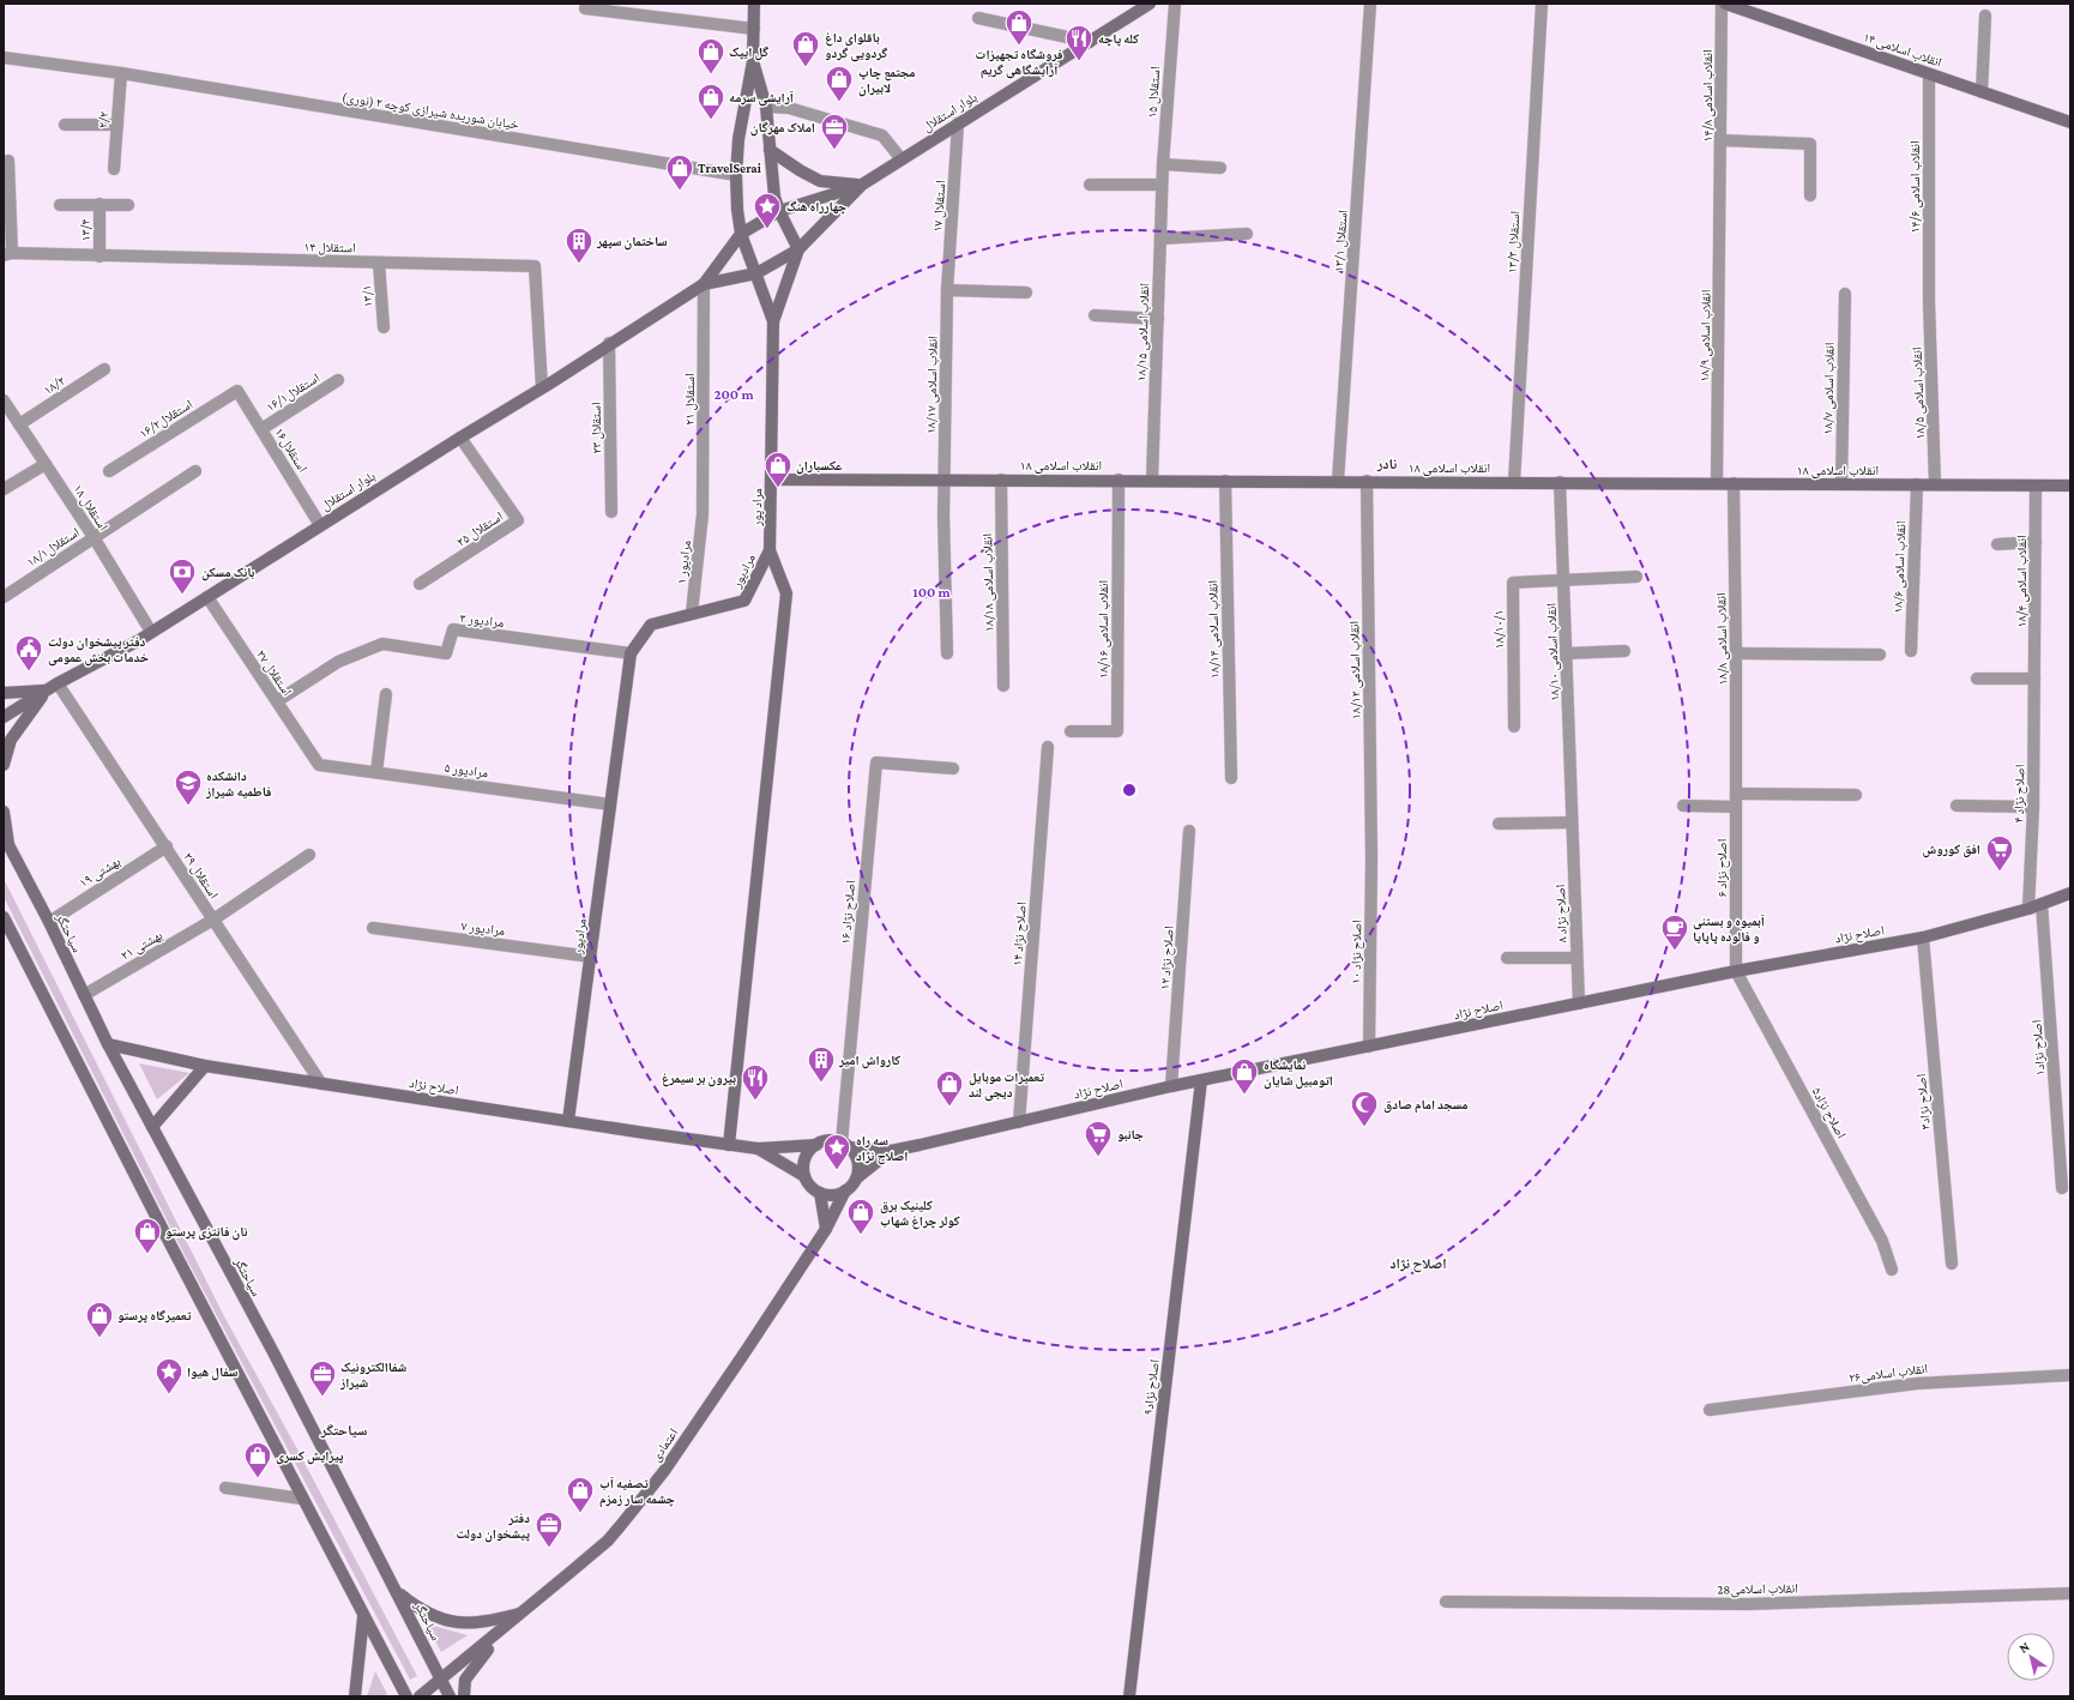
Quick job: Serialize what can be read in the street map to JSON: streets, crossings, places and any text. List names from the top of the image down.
{
  "streets": {
    "main road": [
      "۱۴ انقلاب اسلامی",
      "بلوار استقلال",
      "۱۸ انقلاب اسلامی",
      "مراد پور",
      "مرادپور",
      "سیاحتگر",
      "اصلاح نژاد",
      "اصلاح نژاد۹",
      "اعتمادی"
    ],
    "street": [
      "۱۵ استقلال",
      "۱۴/۸ انقلاب اسلامی",
      "خیابان شوریده شیرازی کوچه ۲ (نوری)",
      "۲/۲",
      "۱۴/۶ انقلاب اسلامی",
      "۱۷ استقلال",
      "۱۳/۴",
      "۱۳/۱ استقلال",
      "۱۳/۳ استقلال",
      "استقلال ۱۴",
      "۱۳/۱",
      "۱۸/۱۵ انقلاب اسلامی",
      "۱۸/۹ انقلاب اسلامی",
      "۱۸/۲",
      "۱۸/۱۷ انقلاب اسلامی",
      "۱۸/۷ انقلاب اسلامی",
      "استقلال۱۶/۱",
      "۱۸/۵ انقلاب اسلامی",
      "۲۱ استقلال",
      "استقلال۱۶/۲",
      "۲۳ استقلال",
      "استقلال۱۶",
      "استقلال ۱۸",
      "۲۵ استقلال",
      "استقلال۱۸/۱",
      "۱ مرادپور",
      "۱۸/۶ انقلاب اسلامی",
      "۱۸/۴ انقلاب اسلامی",
      "۱۸/۱۸ انقلاب اسلامی",
      "۳ مرادپور",
      "۱۸/۱۶ انقلاب اسلامی",
      "۱۸/۱۴ انقلاب اسلامی",
      "۱۸/۱۰/۱",
      "۱۸/۸ انقلاب اسلامی",
      "۱۸/۱۰ انقلاب اسلامی",
      "۱۸/۱۲ انقلاب اسلامی",
      "۲۷ استقلال",
      "۵ مرادپور",
      "۴ اصلاح نژاد",
      "۶ اصلاح نژاد",
      "۱۹ بهشتی",
      "۲۹ استقلال",
      "۱۶ اصلاح نژاد",
      "۸ اصلاح نژاد",
      "۷ مرادپور",
      "۱۴ اصلاح نژاد",
      "۲۱ بهشتی",
      "۱۰ اصلاح نژاد",
      "۱۲ اصلاح نژاد",
      "اصلاح نژاد۱",
      "اصلاح نژاد۳",
      "اصلاح نژاد۵",
      "انقلاب اسلامی۲۶",
      "28انقلاب اسلامی"
    ]
  },
  "crossings": [
    ["۱۴ انقلاب اسلامی", "۱۴/۸ انقلاب اسلامی"],
    ["۱۴ انقلاب اسلامی", "۱۴/۶ انقلاب اسلامی"],
    ["۱۵ استقلال", "۱۸/۱۵ انقلاب اسلامی"],
    ["۱۴/۸ انقلاب اسلامی", "۱۸/۹ انقلاب اسلامی"],
    ["خیابان شوریده شیرازی کوچه ۲ (نوری)", "۲/۲"],
    ["خیابان شوریده شیرازی کوچه ۲ (نوری)", "مراد پور"],
    ["بلوار استقلال", "۱۷ استقلال"],
    ["بلوار استقلال", "استقلال ۱۴"],
    ["بلوار استقلال", "۲۱ استقلال"],
    ["بلوار استقلال", "۲۳ استقلال"],
    ["بلوار استقلال", "استقلال۱۶"],
    ["بلوار استقلال", "استقلال ۱۸"],
    ["بلوار استقلال", "مراد پور"],
    ["بلوار استقلال", "۲۵ استقلال"],
    ["بلوار استقلال", "۲۷ استقلال"],
    ["بلوار استقلال", "۲۹ استقلال"],
    ["۱۴/۶ انقلاب اسلامی", "۱۸/۵ انقلاب اسلامی"],
    ["۱۷ استقلال", "۱۸/۱۷ انقلاب اسلامی"],
    ["۱۳/۴", "استقلال ۱۴"],
    ["۱۳/۱ استقلال", "۱۸ انقلاب اسلامی"],
    ["۱۳/۳ استقلال", "۱۸ انقلاب اسلامی"],
    ["استقلال ۱۴", "۱۳/۱"],
    ["۱۸/۱۵ انقلاب اسلامی", "۱۸ انقلاب اسلامی"],
    ["۱۸/۹ انقلاب اسلامی", "۱۸ انقلاب اسلامی"],
    ["۱۸/۲", "استقلال ۱۸"],
    ["۱۸/۱۷ انقلاب اسلامی", "۱۸ انقلاب اسلامی"],
    ["۱۸/۷ انقلاب اسلامی", "۱۸ انقلاب اسلامی"],
    ["استقلال۱۶/۱", "استقلال۱۶"],
    ["۱۸/۵ انقلاب اسلامی", "۱۸ انقلاب اسلامی"],
    ["۲۱ استقلال", "۱ مرادپور"],
    ["استقلال۱۶/۲", "استقلال۱۶"],
    ["۱۸ انقلاب اسلامی", "مراد پور"],
    ["۱۸ انقلاب اسلامی", "۱۸/۶ انقلاب اسلامی"],
    ["۱۸ انقلاب اسلامی", "۱۸/۴ انقلاب اسلامی"],
    ["۱۸ انقلاب اسلامی", "۱۸/۱۸ انقلاب اسلامی"],
    ["۱۸ انقلاب اسلامی", "۱۸/۱۶ انقلاب اسلامی"],
    ["۱۸ انقلاب اسلامی", "۱۸/۱۴ انقلاب اسلامی"],
    ["۱۸ انقلاب اسلامی", "۱۸/۸ انقلاب اسلامی"],
    ["۱۸ انقلاب اسلامی", "۱۸/۱۰ انقلاب اسلامی"],
    ["۱۸ انقلاب اسلامی", "۱۸/۱۲ انقلاب اسلامی"],
    ["استقلال ۱۸", "استقلال۱۸/۱"],
    ["مراد پور", "مرادپور"],
    ["۱ مرادپور", "مرادپور"],
    ["مرادپور", "۳ مرادپور"],
    ["مرادپور", "۵ مرادپور"],
    ["مرادپور", "۷ مرادپور"],
    ["مرادپور", "اصلاح نژاد"],
    ["۱۸/۴ انقلاب اسلامی", "۴ اصلاح نژاد"],
    ["۳ مرادپور", "۲۷ استقلال"],
    ["۱۸/۱۰/۱", "۱۸/۱۰ انقلاب اسلامی"],
    ["۱۸/۸ انقلاب اسلامی", "۶ اصلاح نژاد"],
    ["۱۸/۱۰ انقلاب اسلامی", "۸ اصلاح نژاد"],
    ["۱۸/۱۲ انقلاب اسلامی", "۱۰ اصلاح نژاد"],
    ["۲۷ استقلال", "۵ مرادپور"],
    ["۴ اصلاح نژاد", "اصلاح نژاد"],
    ["۶ اصلاح نژاد", "اصلاح نژاد"],
    ["۶ اصلاح نژاد", "اصلاح نژاد۵"],
    ["۱۹ بهشتی", "۲۹ استقلال"],
    ["۱۹ بهشتی", "سیاحتگر"],
    ["۲۹ استقلال", "اصلاح نژاد"],
    ["۲۹ استقلال", "۲۱ بهشتی"],
    ["۱۶ اصلاح نژاد", "اعتمادی"],
    ["۸ اصلاح نژاد", "اصلاح نژاد"],
    ["سیاحتگر", "اصلاح نژاد"],
    ["سیاحتگر", "۲۱ بهشتی"],
    ["سیاحتگر", "اعتمادی"],
    ["۱۴ اصلاح نژاد", "اصلاح نژاد"],
    ["اصلاح نژاد", "۱۰ اصلاح نژاد"],
    ["اصلاح نژاد", "۱۲ اصلاح نژاد"],
    ["اصلاح نژاد", "اصلاح نژاد۱"],
    ["اصلاح نژاد", "اصلاح نژاد۳"],
    ["اصلاح نژاد", "اصلاح نژاد۵"],
    ["اصلاح نژاد", "اصلاح نژاد۹"]
  ],
  "districts": ["نادر", "اصلاح نژاد", "سیاحتگر"],
  "places": {
    "shop": [
      "فروشگاه تجهیزات آرایشگاهی گریم",
      "باقلوای داغ گردویی گردو",
      "گل ایپک",
      "مجتمع چاپ لابيران",
      "آرایشی سرمه",
      "TravelSerai",
      "عکسباران",
      "نمايشگاه اتومبيل شايان",
      "تعمیرات موبایل دیجی لند",
      "کلینیک برق کولر چراغ شهاب",
      "نان فانتزی پرستو",
      "تعمیرگاه پرستو",
      "پیرایش کسری",
      "تصفیه آب چشمه سار زمزم"
    ],
    "restaurant": ["کله پاچه", "بیرون بر سیمرغ"],
    "office": ["املاک مهرگان", "شفاالکترونیک شیراز", "دفتر پیشخوان دولت"],
    "place": ["چهارراه هنگ", "سه راه اصلاح نژاد", "سفال هیوا"],
    "building": ["ساختمان سپهر", "کارواش امیر"],
    "bank": ["بانک مسکن"],
    "public building": ["دفتر پیشخوان دولت خدمات بخش عمومی"],
    "school or university": ["دانشکده فاطمیه شیراز"],
    "supermarket": ["افق کوروش", "جانبو"],
    "cafe": ["آبمیوه و بستنی و فالوده پاپایا"],
    "mosque": ["مسجد امام صادق"]
  },
  "north": "top left",
  "rings": ["200 m", "100 m"]
}
